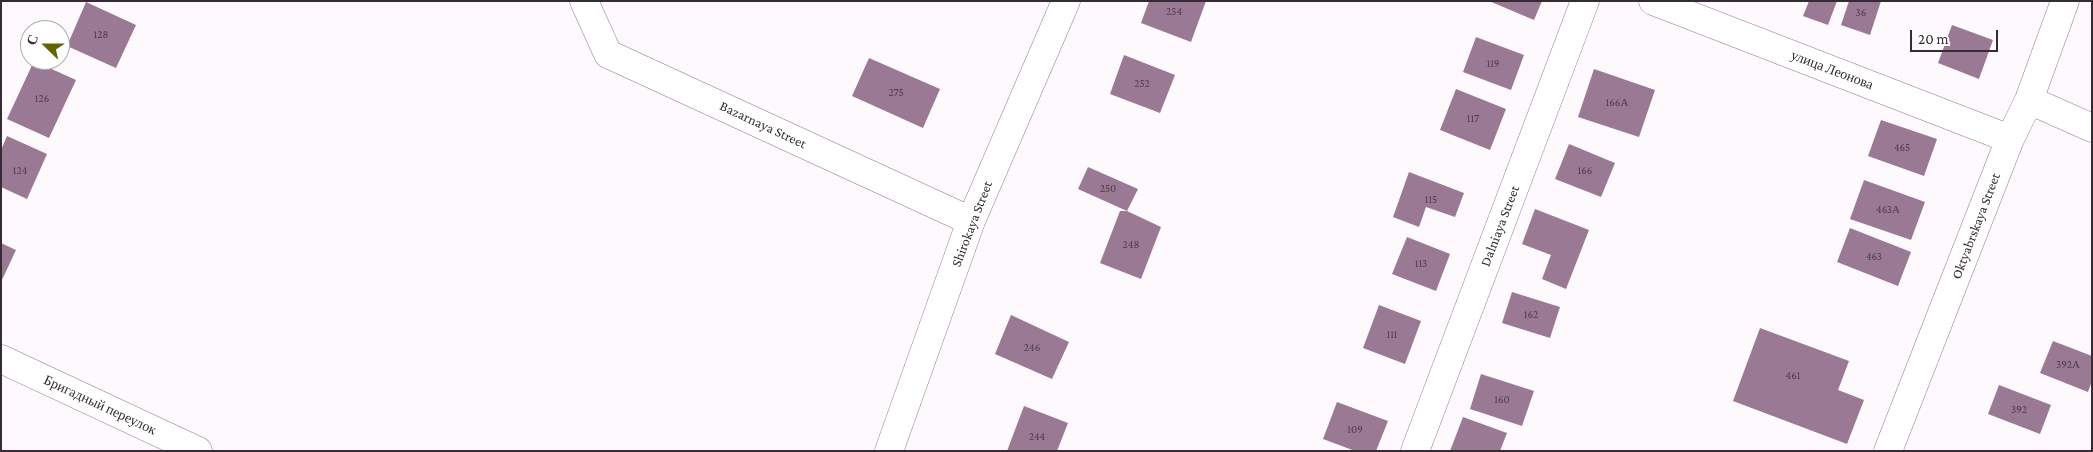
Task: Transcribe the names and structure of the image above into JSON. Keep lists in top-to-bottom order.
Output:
{
  "streets": {
    "street": [
      "улица Леонова",
      "Bazarnaya Street",
      "Shirokaya Street",
      "Dalniaya Street",
      "Oktyabrskaya Street",
      "Бригадный переулок"
    ]
  },
  "crossings": [
    ["улица Леонова", "Oktyabrskaya Street"],
    ["Bazarnaya Street", "Shirokaya Street"]
  ],
  "house_numbers": [
    "254",
    "36",
    "128",
    "119",
    "252",
    "275",
    "126",
    "166А",
    "117",
    "465",
    "124",
    "166",
    "250",
    "115",
    "463А",
    "248",
    "463",
    "113",
    "162",
    "111",
    "246",
    "392А",
    "461",
    "160",
    "392",
    "109",
    "244"
  ],
  "scale_bar": "20 m",
  "north": "left"
}
